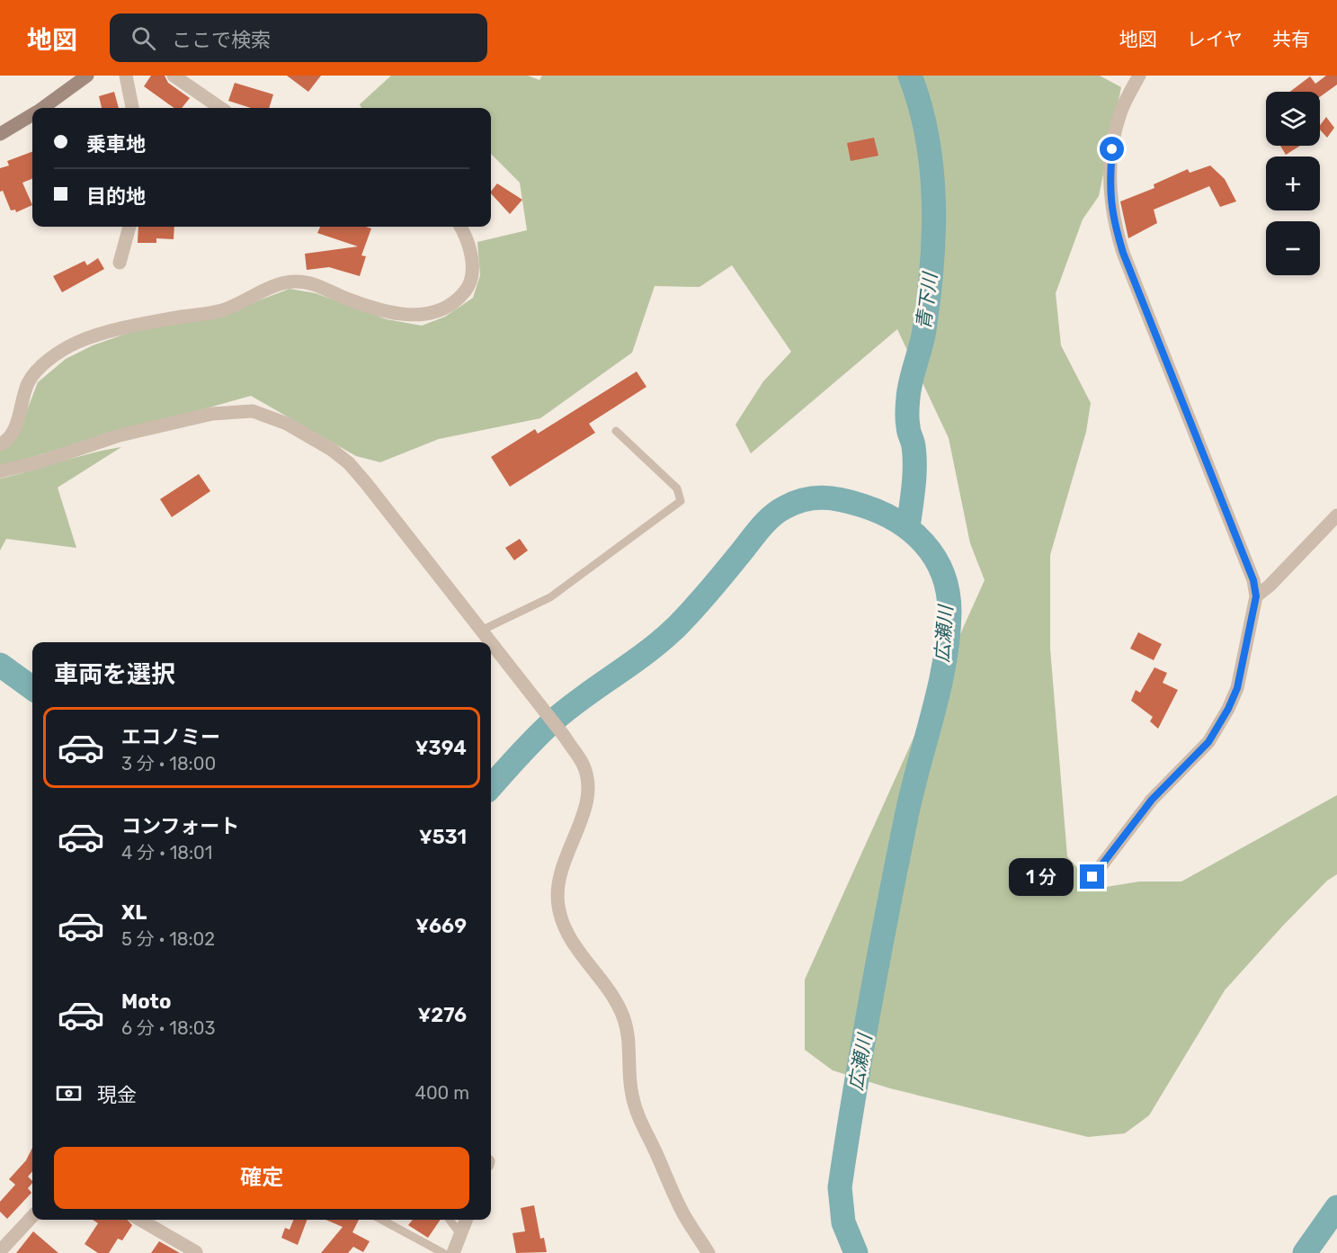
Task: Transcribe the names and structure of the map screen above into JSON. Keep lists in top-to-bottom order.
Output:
{
  "water": ["青下川", "広瀬川"],
  "page": {
    "header": "地図",
    "search": "ここで検索",
    "nav": ["地図", "レイヤ", "共有"],
    "map_buttons": ["+", "−"],
    "banner": ["乗車地", "目的地"],
    "heading": "車両を選択",
    "list": [
      {
        "name": "エコノミー",
        "note": "3 分 · 18:00",
        "value": "¥394"
      },
      {
        "name": "コンフォート",
        "note": "4 分 · 18:01",
        "value": "¥531"
      },
      {
        "name": "XL",
        "note": "5 分 · 18:02",
        "value": "¥669"
      },
      {
        "name": "Moto",
        "note": "6 分 · 18:03",
        "value": "¥276"
      }
    ],
    "bubble": "1 分",
    "pay": ["現金", "400 m"],
    "buttons": "確定"
  }
}
